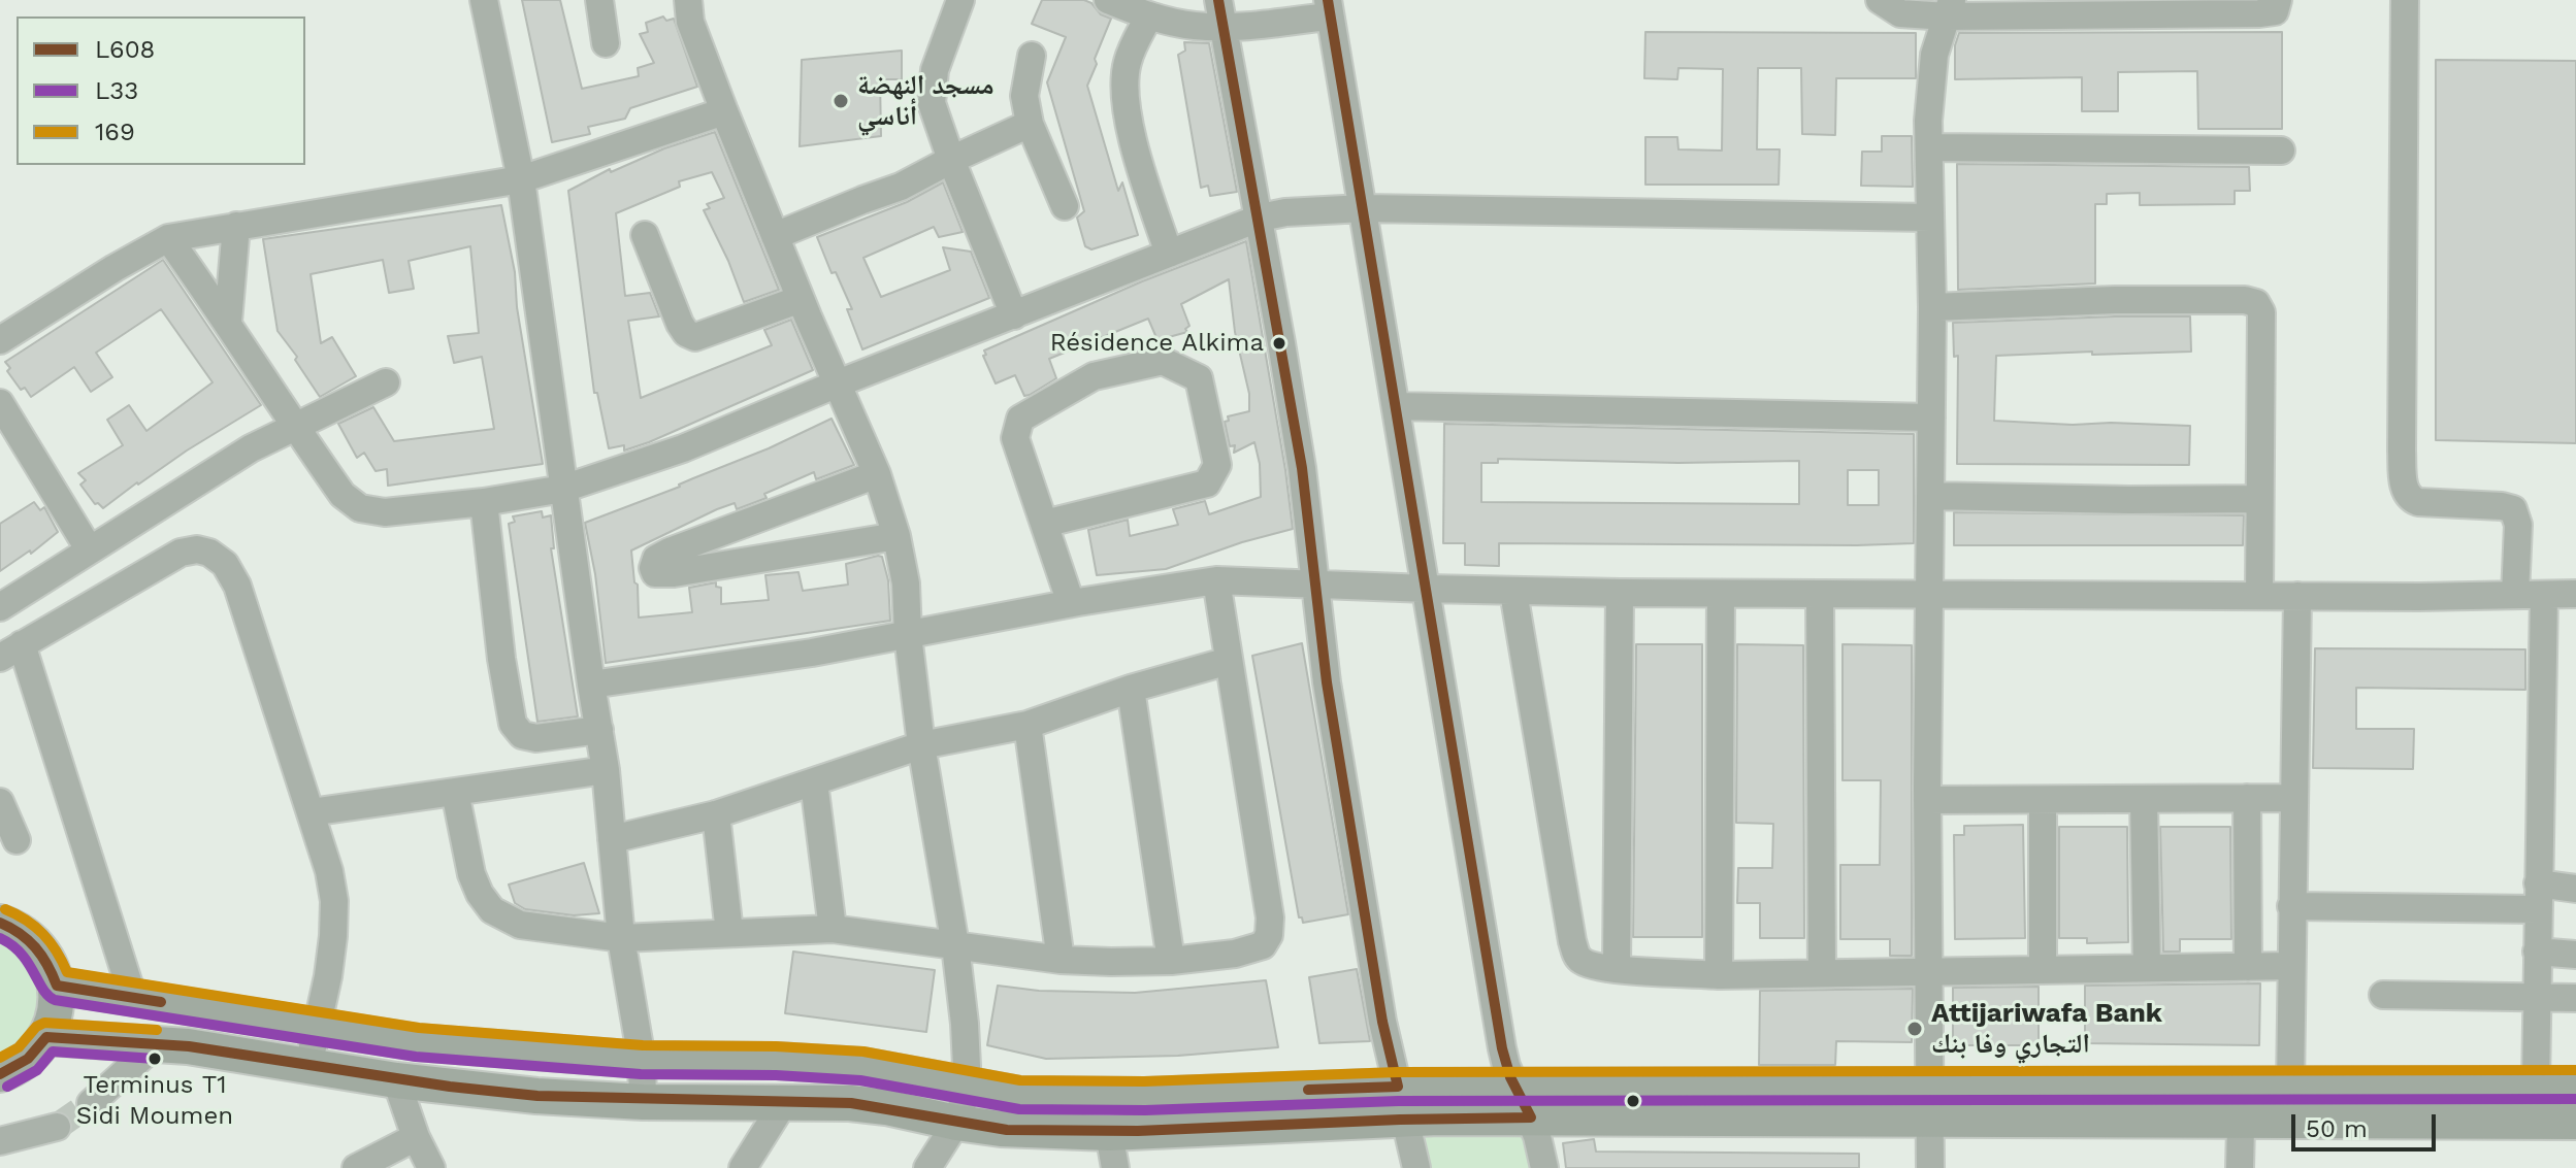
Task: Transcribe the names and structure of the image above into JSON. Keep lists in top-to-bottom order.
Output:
{
  "places": [
    "مسجد النهضة أناسي",
    "Résidence Alkima",
    "Attijariwafa Bank التجاري وفا بنك",
    "Terminus T1 Sidi Moumen"
  ],
  "lines": ["transit line L608", "transit line 169", "transit line L33"],
  "legend": ["L608", "L33", "169"],
  "scale_bar": "50 m"
}
